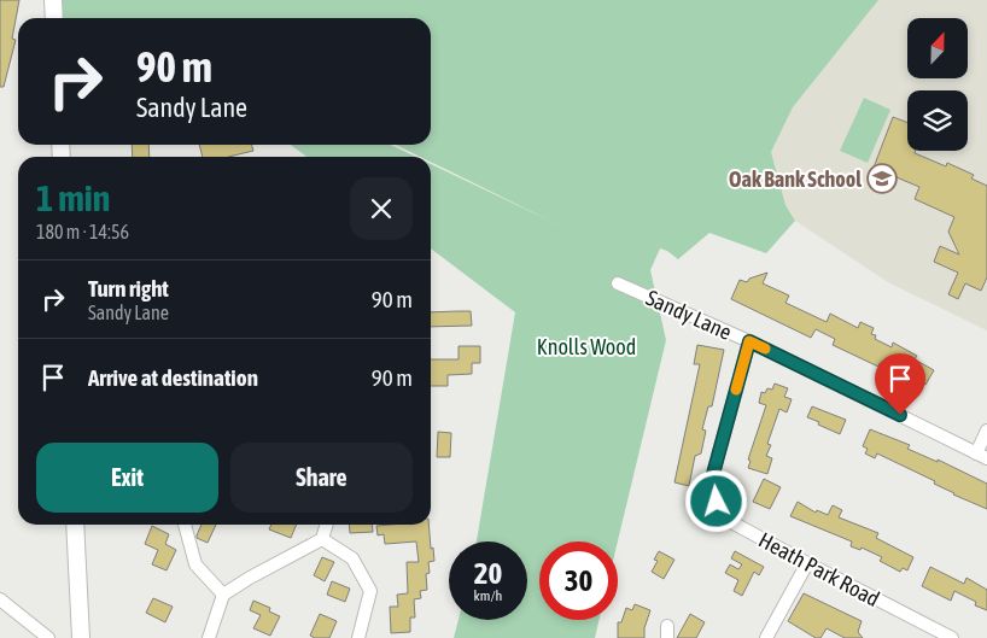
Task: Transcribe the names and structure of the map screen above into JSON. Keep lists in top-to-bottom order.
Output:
{
  "streets": {
    "street": ["Sandy Lane", "Heath Park Road"]
  },
  "crossings": [
    ["Sandy Lane", "Heath Park Road"]
  ],
  "parks": ["Knolls Wood"],
  "places": {
    "school or university": ["Oak Bank School"]
  },
  "north": "top",
  "page": {
    "turn": ["90 m", "Sandy Lane"],
    "heading": ["1 min", "180 m · 14:56"],
    "list": [
      {
        "name": "Turn right",
        "note": "Sandy Lane",
        "value": "90 m"
      },
      {
        "name": "Arrive at destination",
        "value": "90 m"
      }
    ],
    "buttons": ["Exit", "Share"],
    "speed": "20 km/h",
    "limit": "30"
  }
}
